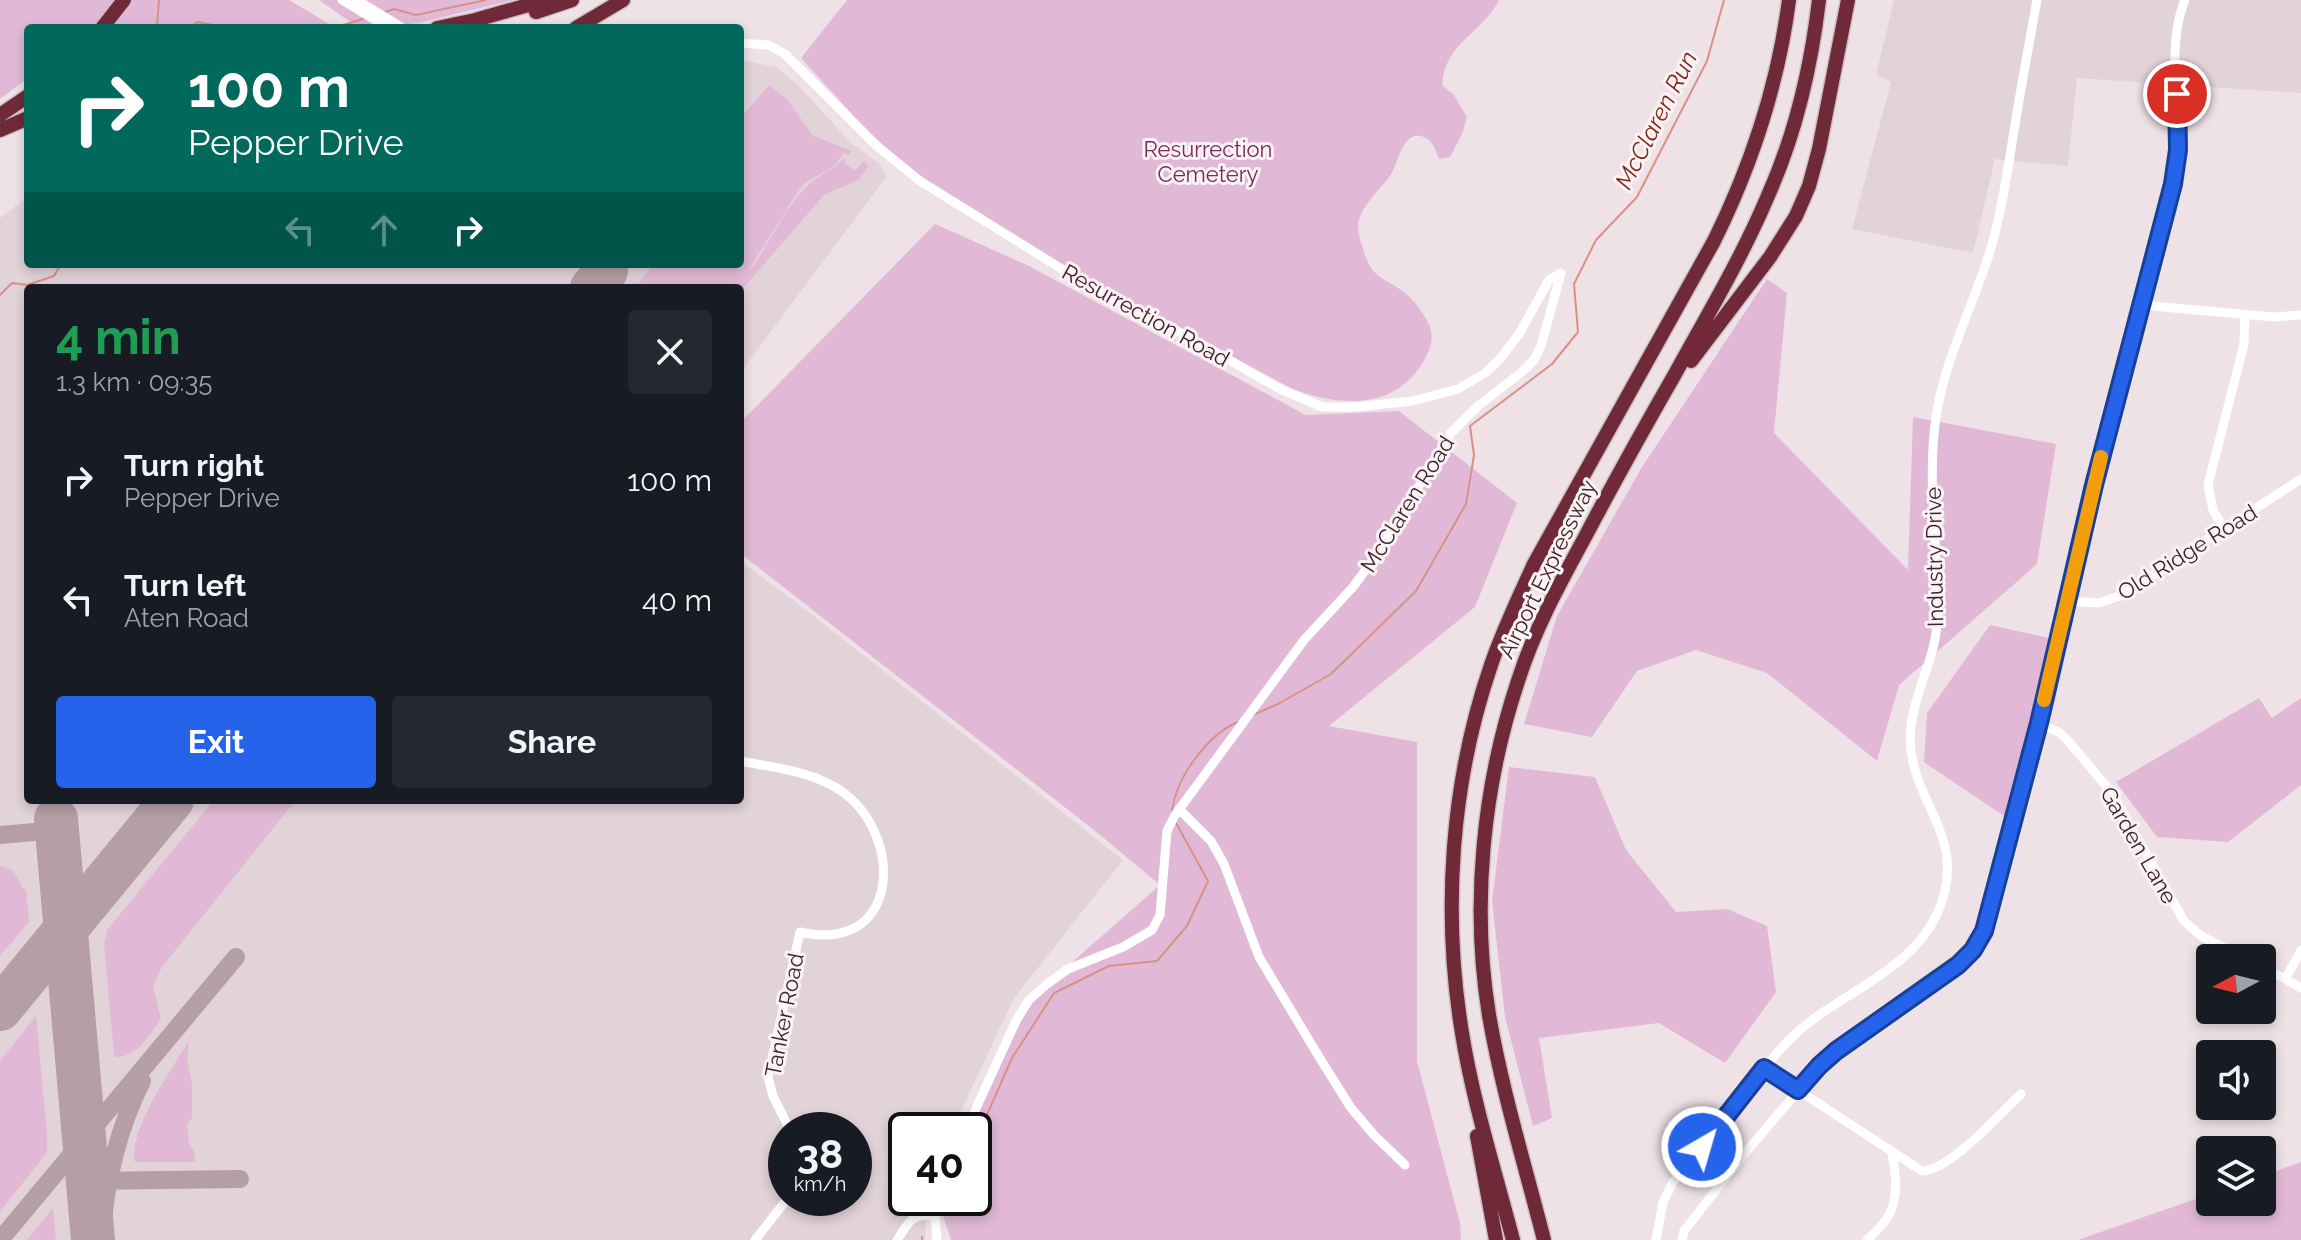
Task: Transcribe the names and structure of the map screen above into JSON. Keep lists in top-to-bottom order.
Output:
{
  "streets": {
    "highway": ["Airport Expressway"],
    "street": [
      "Resurrection Road",
      "McClaren Road",
      "Old Ridge Road",
      "Industry Drive",
      "Garden Lane",
      "Tanker Road"
    ]
  },
  "crossings": [
    ["Resurrection Road", "McClaren Road"]
  ],
  "water": ["McClaren Run"],
  "parks": ["Resurrection Cemetery"],
  "north": "left",
  "page": {
    "turn": ["100 m", "Pepper Drive"],
    "heading": ["4 min", "1.3 km · 09:35"],
    "list": [
      {
        "name": "Turn right",
        "note": "Pepper Drive",
        "value": "100 m"
      },
      {
        "name": "Turn left",
        "note": "Aten Road",
        "value": "40 m"
      }
    ],
    "buttons": ["Exit", "Share"],
    "speed": "38 km/h",
    "limit": "40"
  }
}
